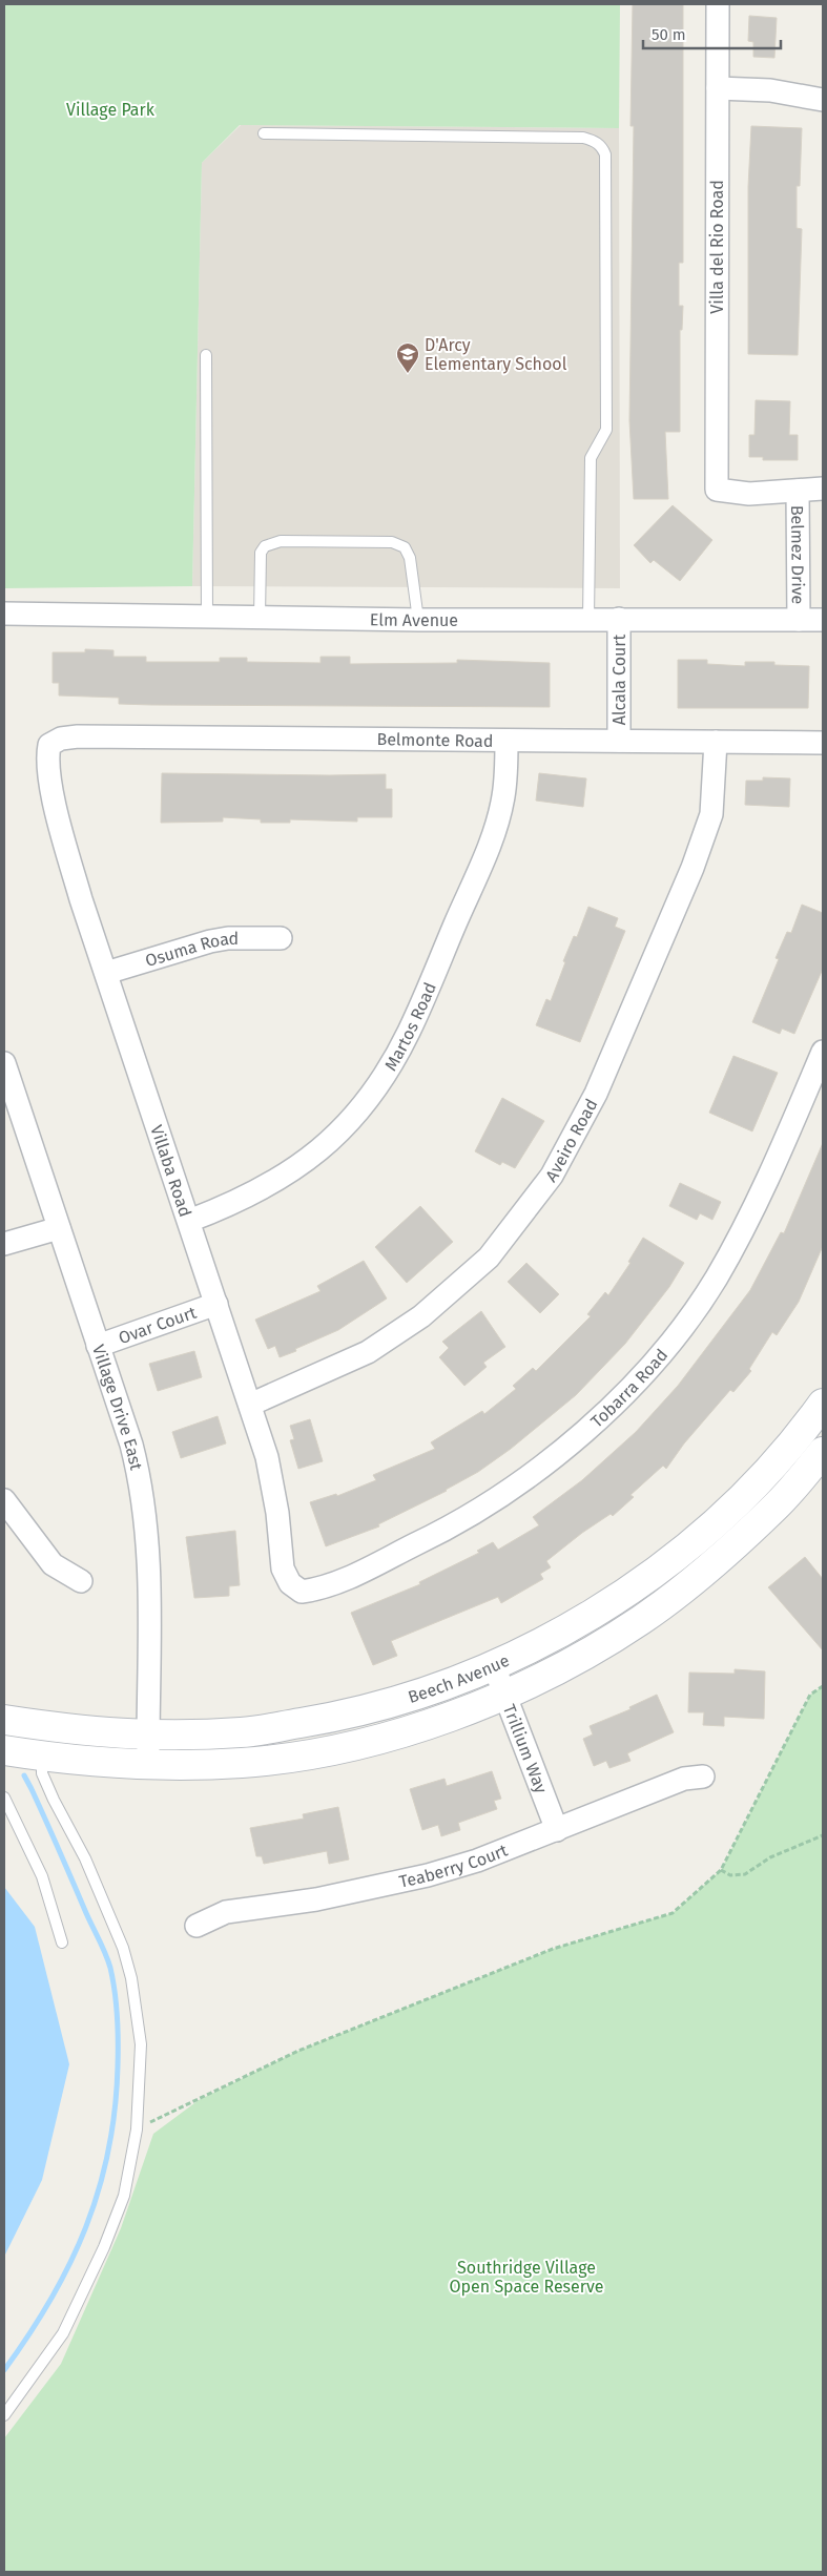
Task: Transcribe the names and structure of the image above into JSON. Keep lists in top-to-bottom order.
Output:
{
  "streets": {
    "street": [
      "Villa del Rio Road",
      "Belmez Drive",
      "Elm Avenue",
      "Alcala Court",
      "Belmonte Road",
      "Osuma Road",
      "Martos Road",
      "Aveiro Road",
      "Villaba Road",
      "Ovar Court",
      "Tobarra Road",
      "Village Drive East",
      "Beech Avenue",
      "Trillium Way",
      "Teaberry Court"
    ]
  },
  "crossings": [
    ["Villa del Rio Road", "Belmez Drive"],
    ["Belmez Drive", "Elm Avenue"],
    ["Elm Avenue", "Alcala Court"],
    ["Alcala Court", "Belmonte Road"],
    ["Belmonte Road", "Martos Road"],
    ["Belmonte Road", "Aveiro Road"],
    ["Belmonte Road", "Villaba Road"],
    ["Osuma Road", "Villaba Road"],
    ["Martos Road", "Villaba Road"],
    ["Aveiro Road", "Villaba Road"],
    ["Villaba Road", "Ovar Court"],
    ["Villaba Road", "Tobarra Road"],
    ["Ovar Court", "Village Drive East"],
    ["Village Drive East", "Beech Avenue"],
    ["Beech Avenue", "Trillium Way"],
    ["Trillium Way", "Teaberry Court"]
  ],
  "parks": ["Village Park", "Southridge Village Open Space Reserve"],
  "places": {
    "school or university": ["D'Arcy Elementary School"]
  },
  "scale_bar": "50 m"
}
